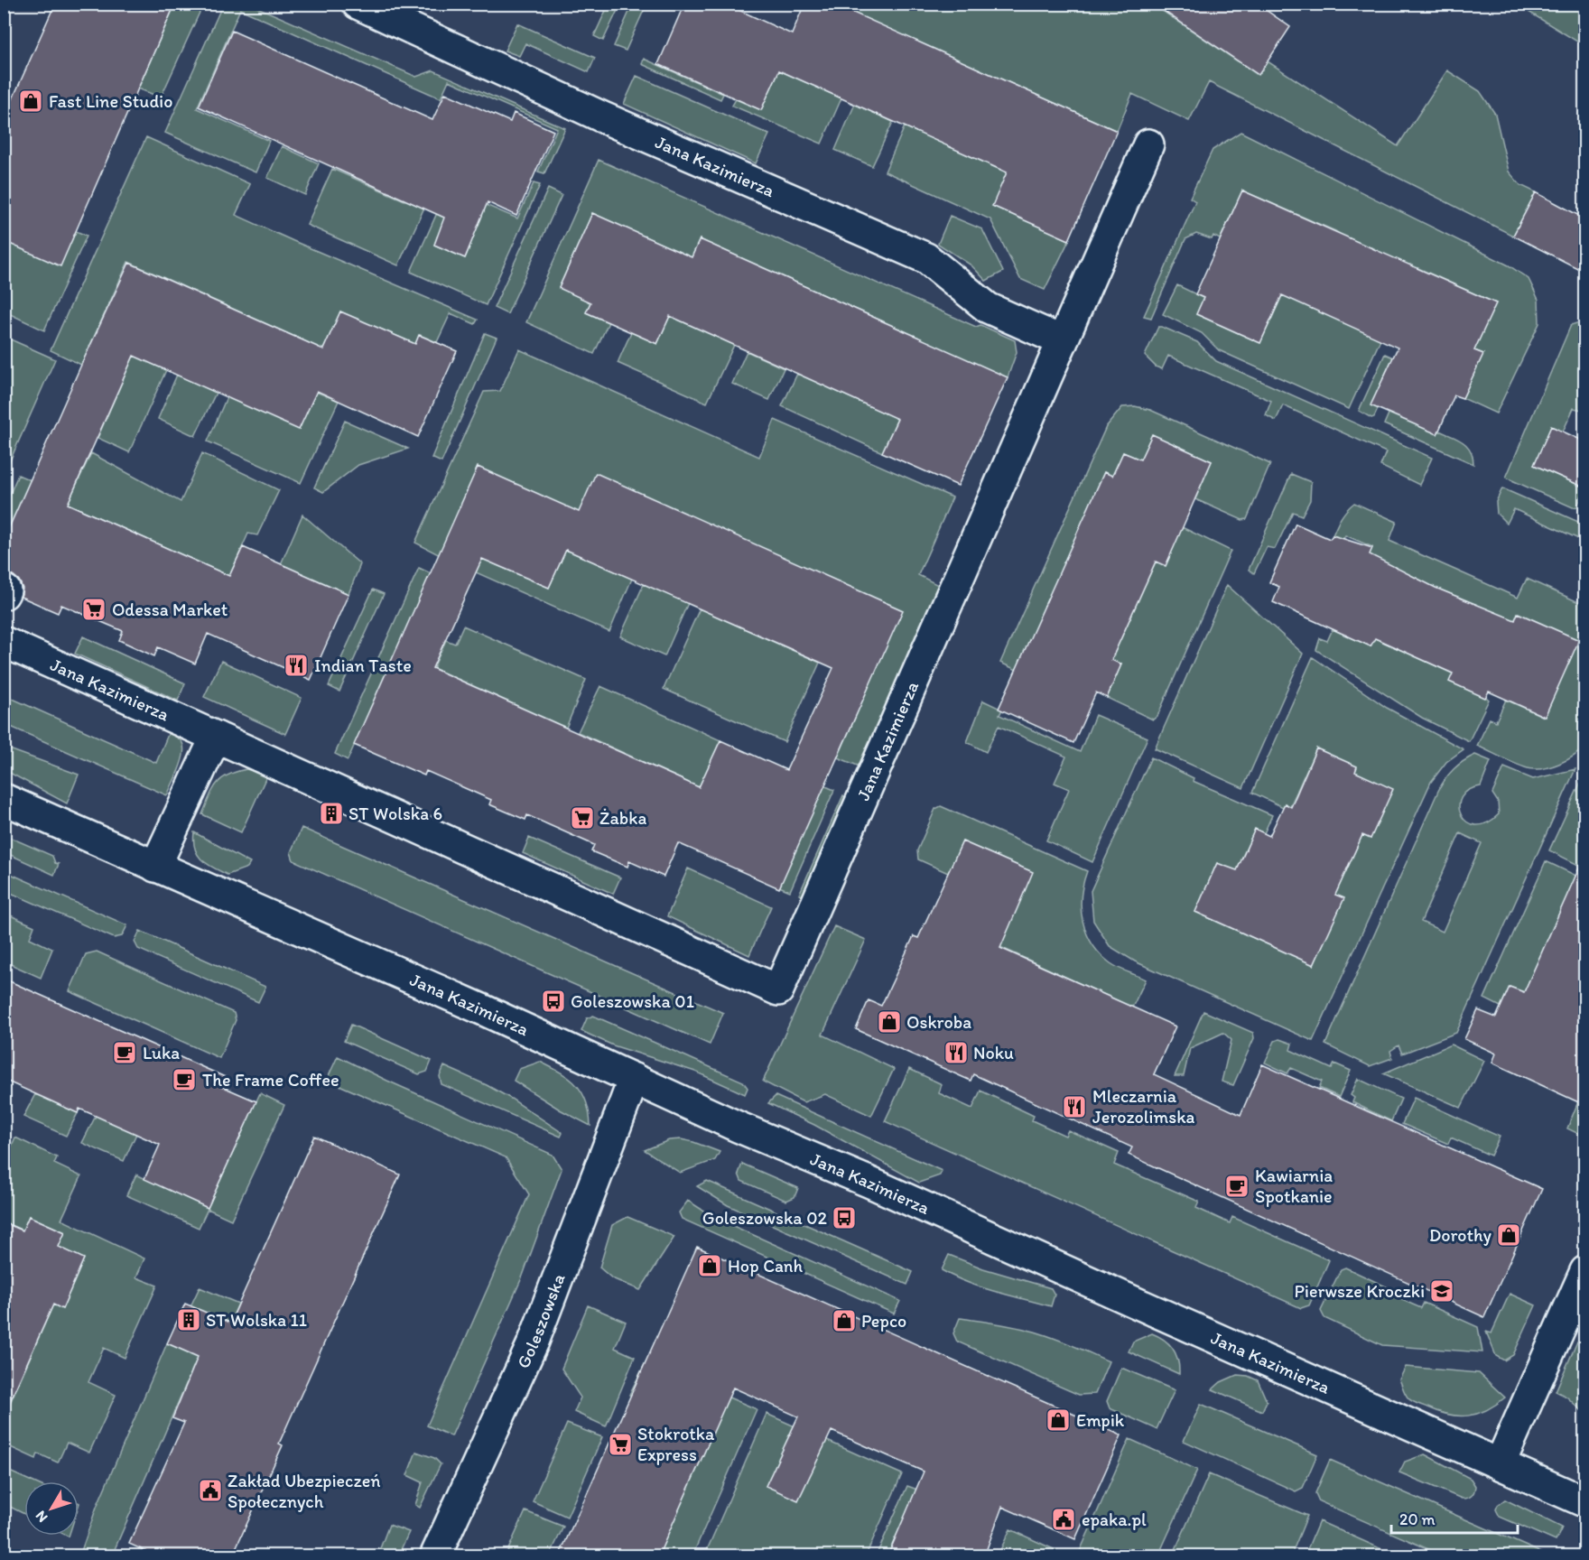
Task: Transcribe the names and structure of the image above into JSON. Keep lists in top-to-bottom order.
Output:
{
  "streets": {
    "street": ["Jana Kazimierza", "Goleszowska"]
  },
  "crossings": [
    ["Jana Kazimierza", "Goleszowska"]
  ],
  "places": {
    "shop": [
      "Fast Line Studio",
      "Oskroba",
      "Dorothy",
      "Hop Canh",
      "Pepco",
      "Empik"
    ],
    "supermarket": ["Odessa Market", "Żabka", "Stokrotka Express"],
    "restaurant": ["Indian Taste", "Noku", "Mleczarnia Jerozolimska"],
    "building": ["ST Wolska 6", "ST Wolska 11"],
    "bus stop": ["Goleszowska 01", "Goleszowska 02"],
    "cafe": ["Luka", "The Frame Coffee", "Kawiarnia Spotkanie"],
    "school or university": ["Pierwsze Kroczki"],
    "public building": ["Zakład Ubezpieczeń Społecznych", "epaka.pl"]
  },
  "scale_bar": "20 m",
  "north": "bottom left"
}
